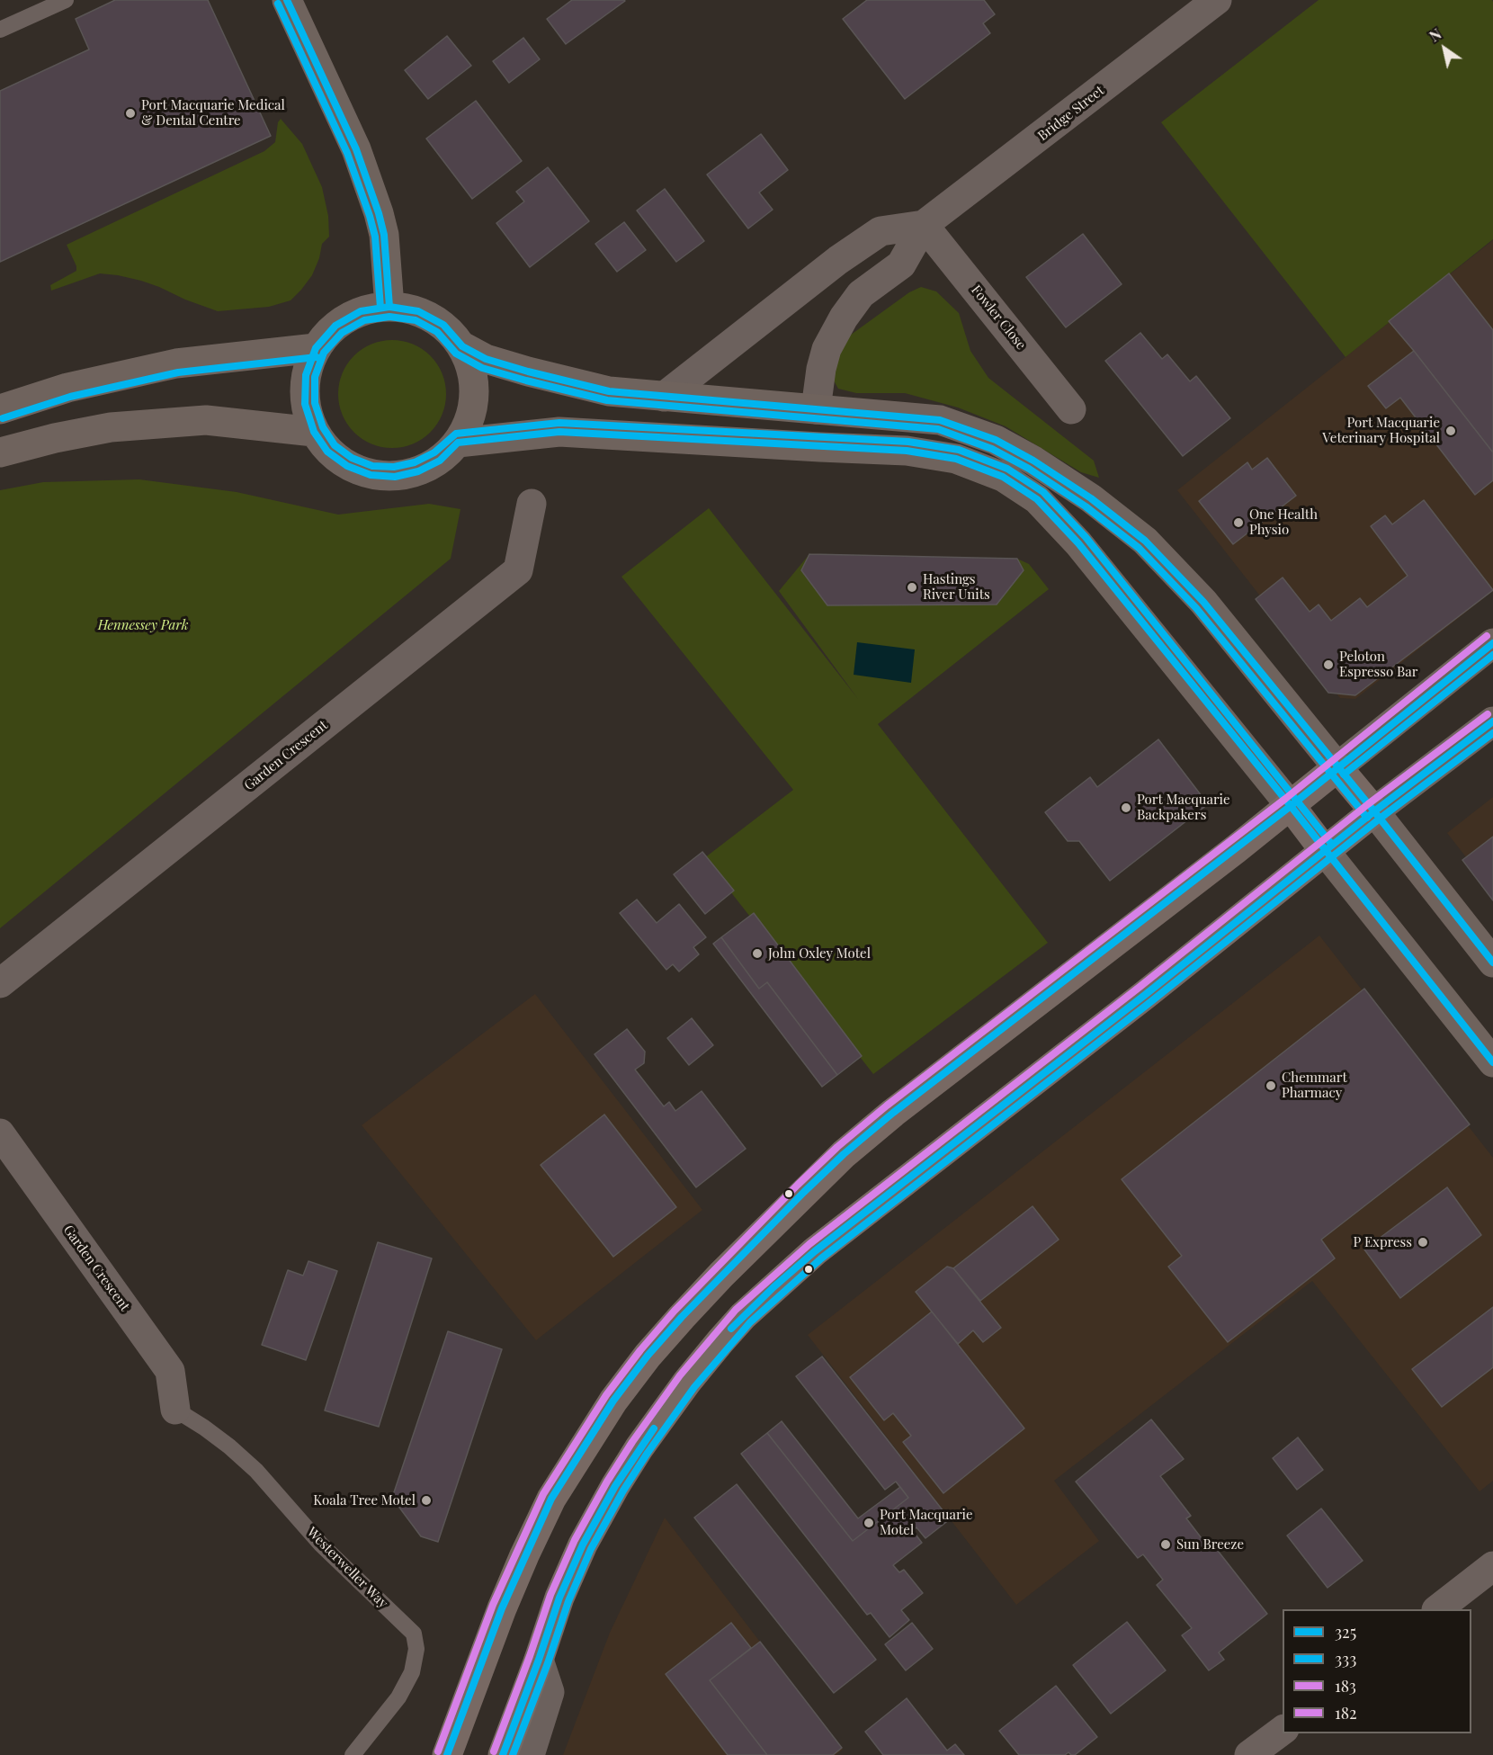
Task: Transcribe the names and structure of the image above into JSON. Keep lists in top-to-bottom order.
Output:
{
  "streets": {
    "street": ["Bridge Street", "Fowler Close", "Garden Crescent"],
    "lane": ["Westerweller Way"]
  },
  "crossings": [
    ["Bridge Street", "Fowler Close"],
    ["Garden Crescent", "Westerweller Way"]
  ],
  "parks": ["Hennessey Park"],
  "places": [
    "Port Macquarie Medical & Dental Centre",
    "Port Macquarie Veterinary Hospital",
    "One Health Physio",
    "Hastings River Units",
    "Peloton Espresso Bar",
    "Port Macquarie Backpakers",
    "John Oxley Motel",
    "Chemmart Pharmacy",
    "P Express",
    "Koala Tree Motel",
    "Port Macquarie Motel",
    "Sun Breeze"
  ],
  "lines": [
    "transit line 325",
    "transit line 333",
    "transit line 183",
    "transit line 182"
  ],
  "legend": [
    "325",
    "333",
    "183",
    "182"
  ],
  "north": "top left"
}
